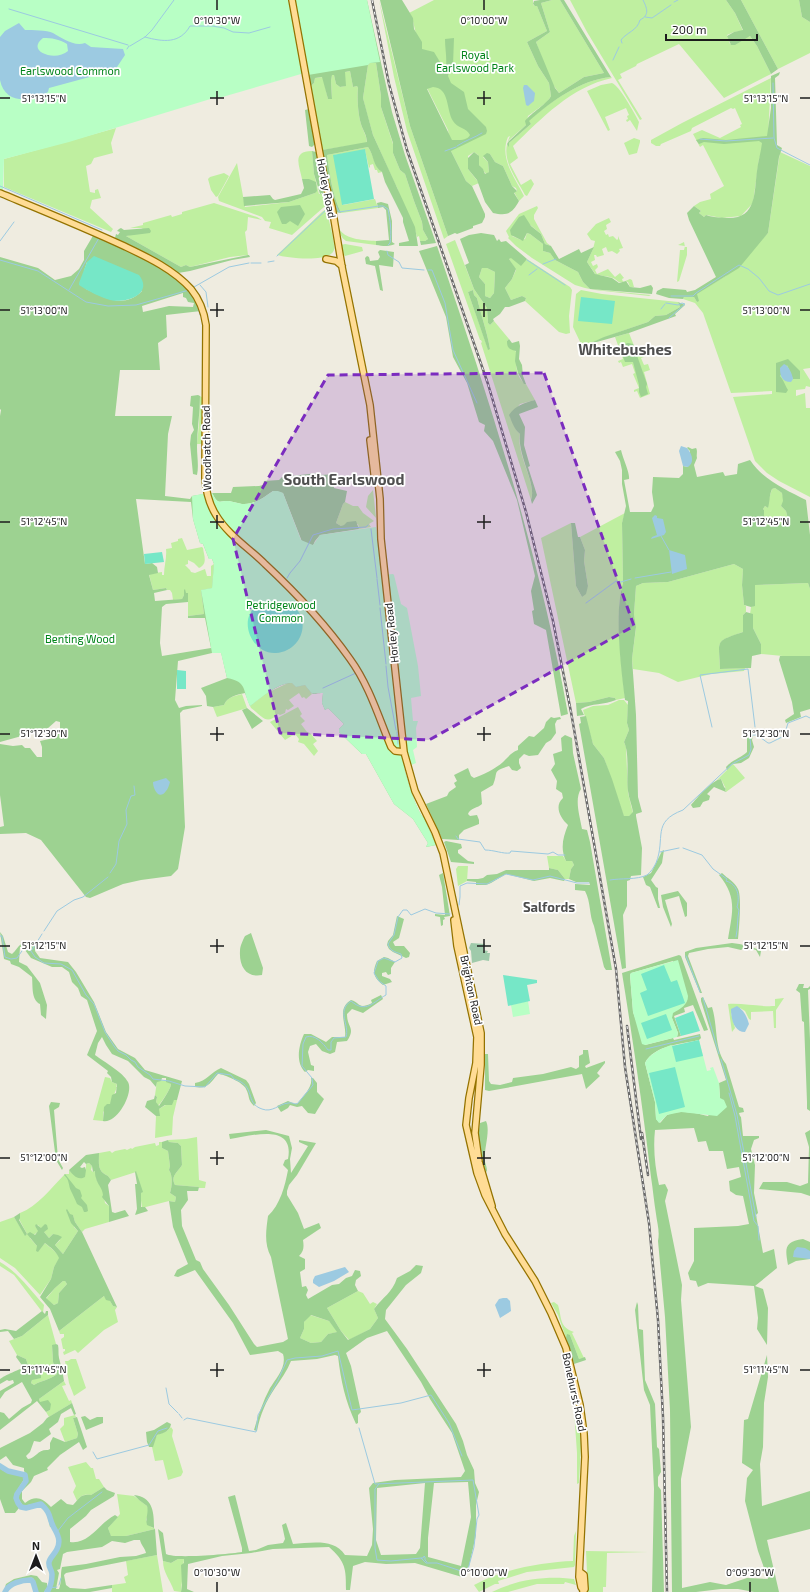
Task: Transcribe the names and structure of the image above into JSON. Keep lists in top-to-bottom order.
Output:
{
  "streets": {
    "main road": [
      "Horley Road",
      "Woodhatch Road",
      "Brighton Road",
      "Bonehurst Road"
    ]
  },
  "crossings": [
    ["Horley Road", "Woodhatch Road"],
    ["Horley Road", "Brighton Road"],
    ["Woodhatch Road", "Brighton Road"],
    ["Brighton Road", "Bonehurst Road"]
  ],
  "districts": ["Whitebushes", "South Earlswood", "Salfords"],
  "parks": [
    "Royal Earlswood Park",
    "Earlswood Common",
    "Petridgewood Common",
    "Benting Wood"
  ],
  "scale_bar": "200 m",
  "north": "top",
  "coordinates": [
    "0°10'30\"W",
    "0°10'00\"W",
    "51°13'15\"N",
    "51°13'00\"N",
    "51°12'45\"N",
    "51°12'30\"N",
    "51°12'15\"N",
    "51°12'00\"N",
    "51°11'45\"N",
    "0°09'30\"W"
  ]
}
